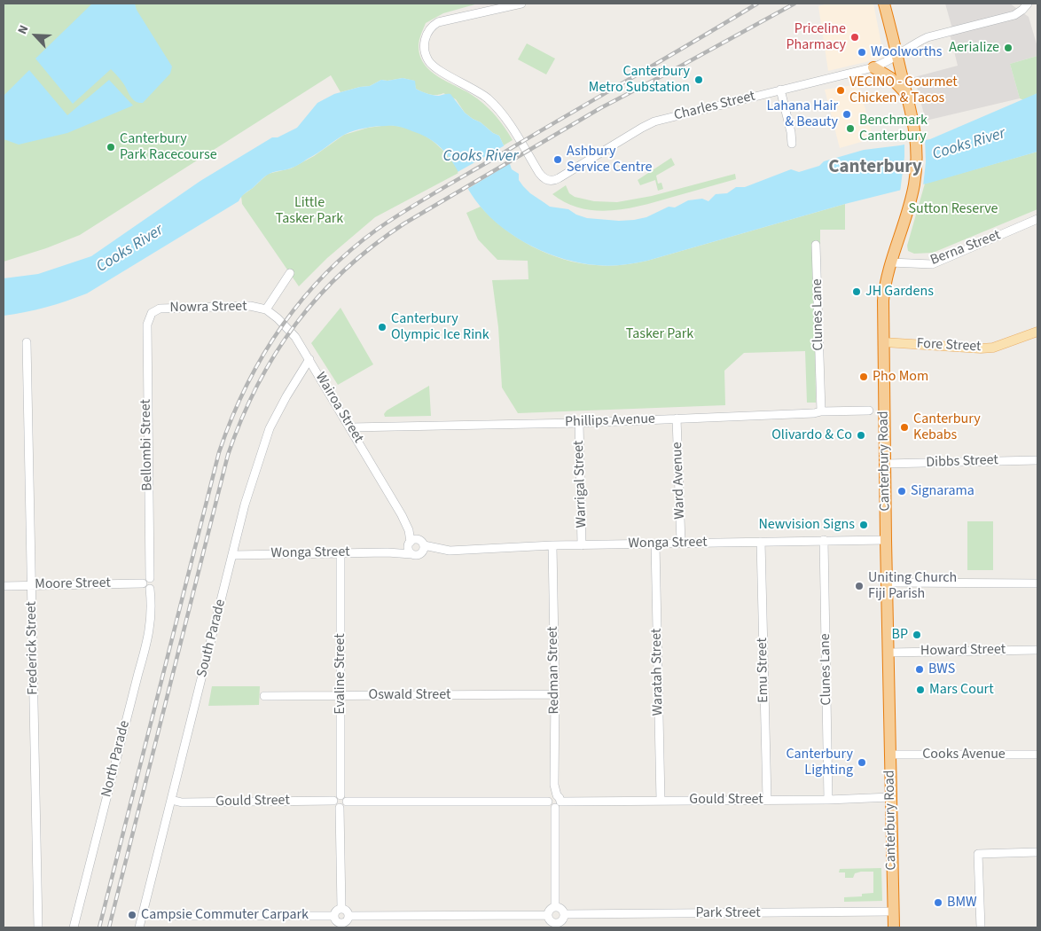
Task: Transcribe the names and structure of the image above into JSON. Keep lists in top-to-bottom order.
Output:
{
  "streets": {
    "highway": ["Canterbury Road"],
    "main road": ["Fore Street"],
    "street": [
      "Charles Street",
      "Berna Street",
      "Nowra Street",
      "Clunes Lane",
      "Wairoa Street",
      "Phillips Avenue",
      "Bellombi Street",
      "Dibbs Street",
      "Ward Avenue",
      "Warrigal Street",
      "Wonga Street",
      "Moore Street",
      "South Parade",
      "Frederick Street",
      "Howard Street",
      "Redman Street",
      "Emu Street",
      "Waratah Street",
      "Evaline Street",
      "Oswald Street",
      "Cooks Avenue",
      "North Parade",
      "Gould Street",
      "Park Street"
    ]
  },
  "crossings": [
    ["Charles Street", "Canterbury Road"],
    ["Berna Street", "Canterbury Road"],
    ["Nowra Street", "Wairoa Street"],
    ["Nowra Street", "Bellombi Street"],
    ["Clunes Lane", "Phillips Avenue"],
    ["Clunes Lane", "Wonga Street"],
    ["Clunes Lane", "Gould Street"],
    ["Fore Street", "Canterbury Road"],
    ["Wairoa Street", "Phillips Avenue"],
    ["Wairoa Street", "Wonga Street"],
    ["Wairoa Street", "South Parade"],
    ["Phillips Avenue", "Ward Avenue"],
    ["Phillips Avenue", "Warrigal Street"],
    ["Bellombi Street", "Moore Street"],
    ["Bellombi Street", "North Parade"],
    ["Canterbury Road", "Dibbs Street"],
    ["Canterbury Road", "Wonga Street"],
    ["Canterbury Road", "Howard Street"],
    ["Canterbury Road", "Cooks Avenue"],
    ["Canterbury Road", "Gould Street"],
    ["Canterbury Road", "Park Street"],
    ["Ward Avenue", "Wonga Street"],
    ["Warrigal Street", "Wonga Street"],
    ["Wonga Street", "South Parade"],
    ["Wonga Street", "Redman Street"],
    ["Wonga Street", "Emu Street"],
    ["Wonga Street", "Waratah Street"],
    ["Wonga Street", "Evaline Street"],
    ["Moore Street", "Frederick Street"],
    ["Moore Street", "North Parade"],
    ["South Parade", "Gould Street"],
    ["Redman Street", "Oswald Street"],
    ["Redman Street", "Gould Street"],
    ["Redman Street", "Park Street"],
    ["Emu Street", "Gould Street"],
    ["Waratah Street", "Gould Street"],
    ["Evaline Street", "Oswald Street"],
    ["Evaline Street", "Gould Street"]
  ],
  "districts": ["Canterbury"],
  "water": ["Cooks River"],
  "parks": ["Little Tasker Park", "Sutton Reserve", "Tasker Park"],
  "places": [
    "Priceline Pharmacy",
    "Aerialize",
    "Woolworths",
    "Canterbury Metro Substation",
    "VECINO - Gourmet Chicken & Tacos",
    "Lahana Hair & Beauty",
    "Benchmark Canterbury",
    "Canterbury Park Racecourse",
    "Ashbury Service Centre",
    "JH Gardens",
    "Canterbury Olympic Ice Rink",
    "Pho Mom",
    "Canterbury Kebabs",
    "Olivardo & Co",
    "Signarama",
    "Newvision Signs",
    "Uniting Church Fiji Parish",
    "BP",
    "BWS",
    "Mars Court",
    "Canterbury Lighting",
    "BMW",
    "Campsie Commuter Carpark"
  ],
  "north": "top left"
}
